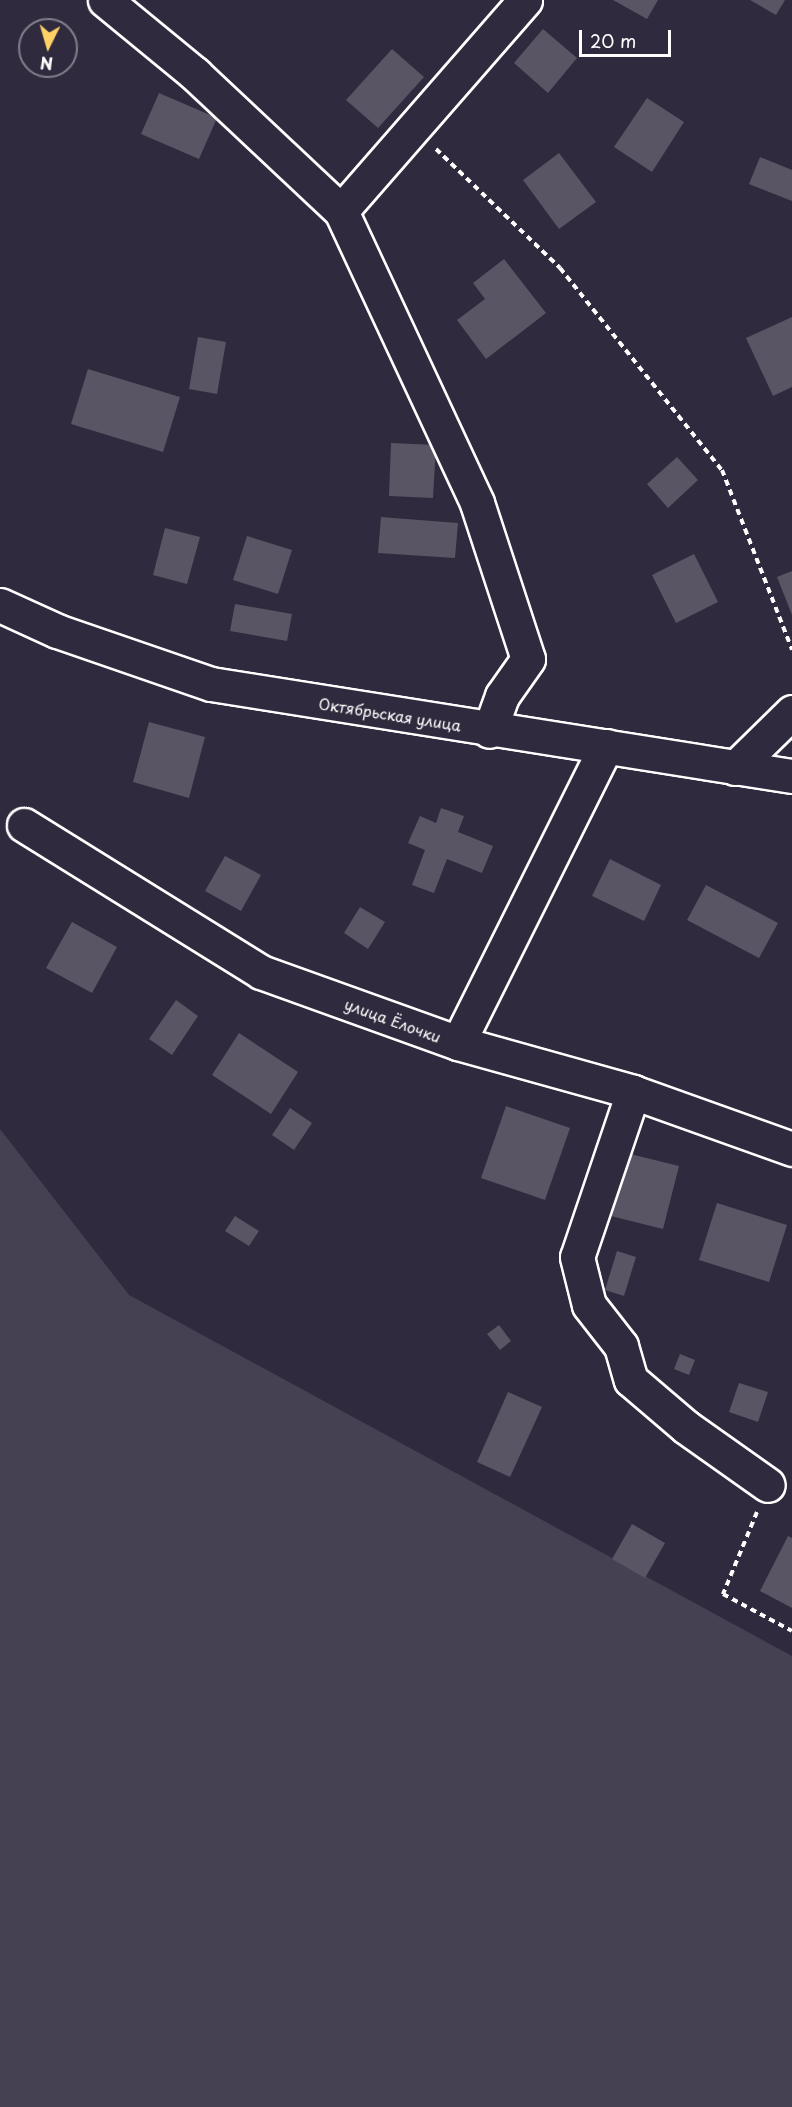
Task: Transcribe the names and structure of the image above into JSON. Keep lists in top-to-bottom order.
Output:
{
  "streets": {
    "street": ["Октябрьская улица", "улица Ёлочки"]
  },
  "scale_bar": "20 m",
  "north": "bottom"
}
